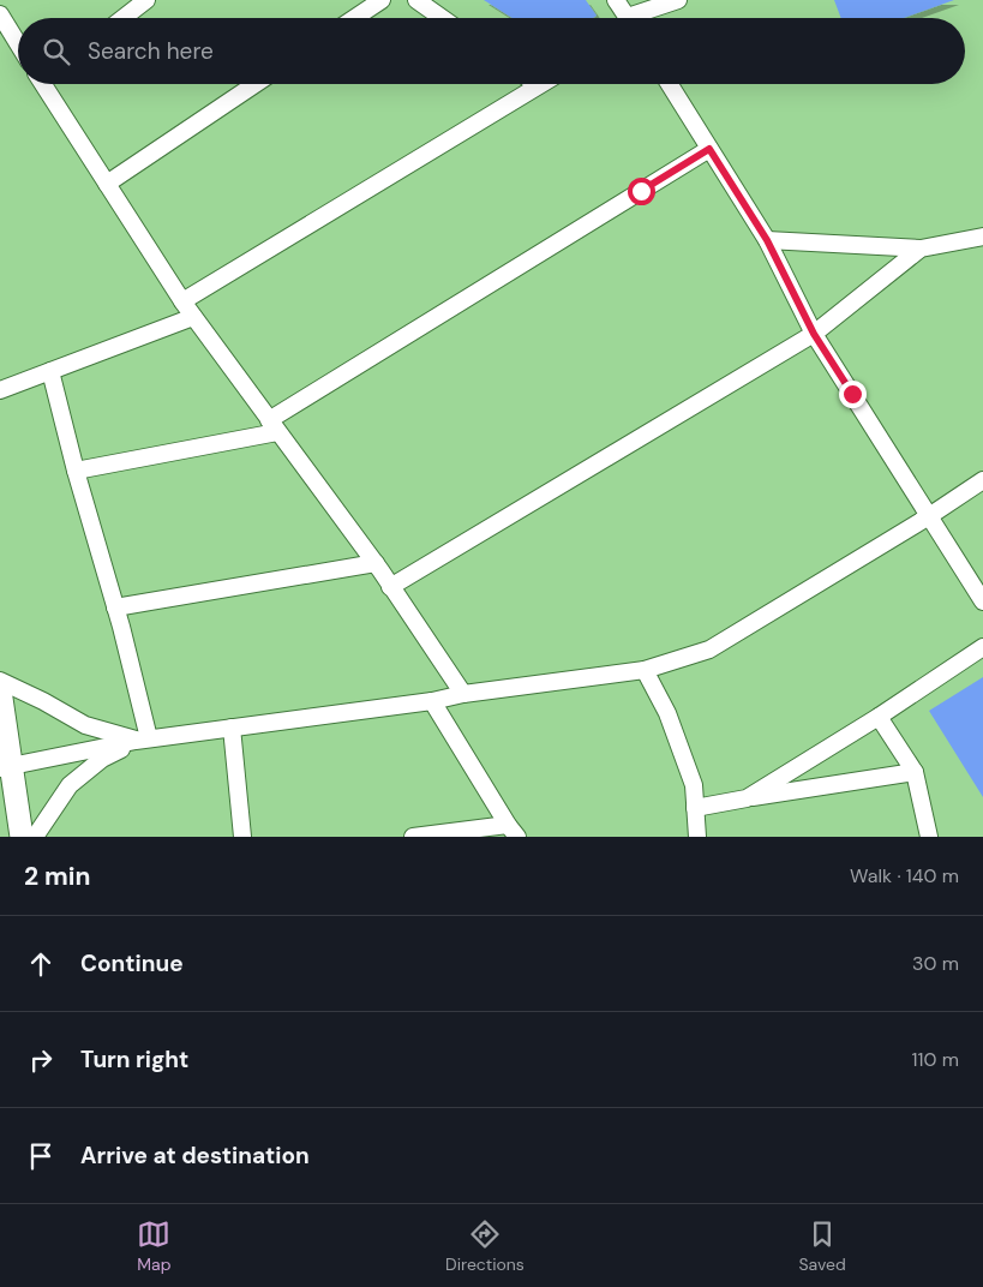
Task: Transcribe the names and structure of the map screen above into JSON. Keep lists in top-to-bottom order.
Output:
{
  "page": {
    "search": "Search here",
    "heading": ["2 min", "Walk · 140 m"],
    "list": [
      ["Continue", "30 m"],
      ["Turn right", "110 m"],
      "Arrive at destination"
    ],
    "nav": ["Map", "Directions", "Saved"]
  }
}
